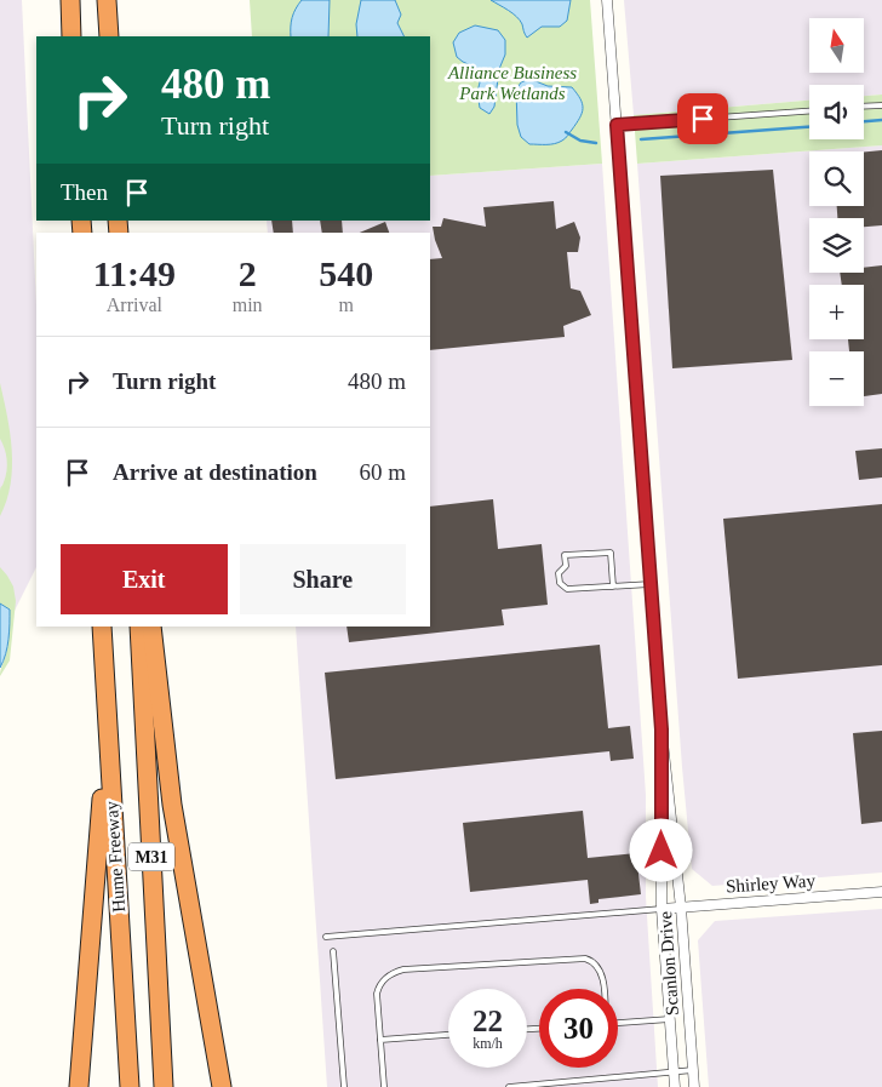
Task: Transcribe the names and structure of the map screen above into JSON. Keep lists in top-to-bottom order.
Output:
{
  "streets": {
    "highway": ["Hume Freeway", "M31"],
    "street": ["Shirley Way", "Scanlon Drive"]
  },
  "crossings": [
    ["Shirley Way", "Scanlon Drive"]
  ],
  "parks": ["Alliance Business Park Wetlands"],
  "north": "top",
  "page": {
    "map_buttons": ["+", "−"],
    "turn": ["480 m", "Turn right"],
    "then": "Then",
    "eta": [
      "11:49",
      "Arrival",
      "2",
      "min",
      "540",
      "m"
    ],
    "list": [
      {
        "name": "Turn right",
        "value": "480 m"
      },
      {
        "name": "Arrive at destination",
        "value": "60 m"
      }
    ],
    "buttons": ["Exit", "Share"],
    "speed": "22 km/h",
    "limit": "30"
  }
}
